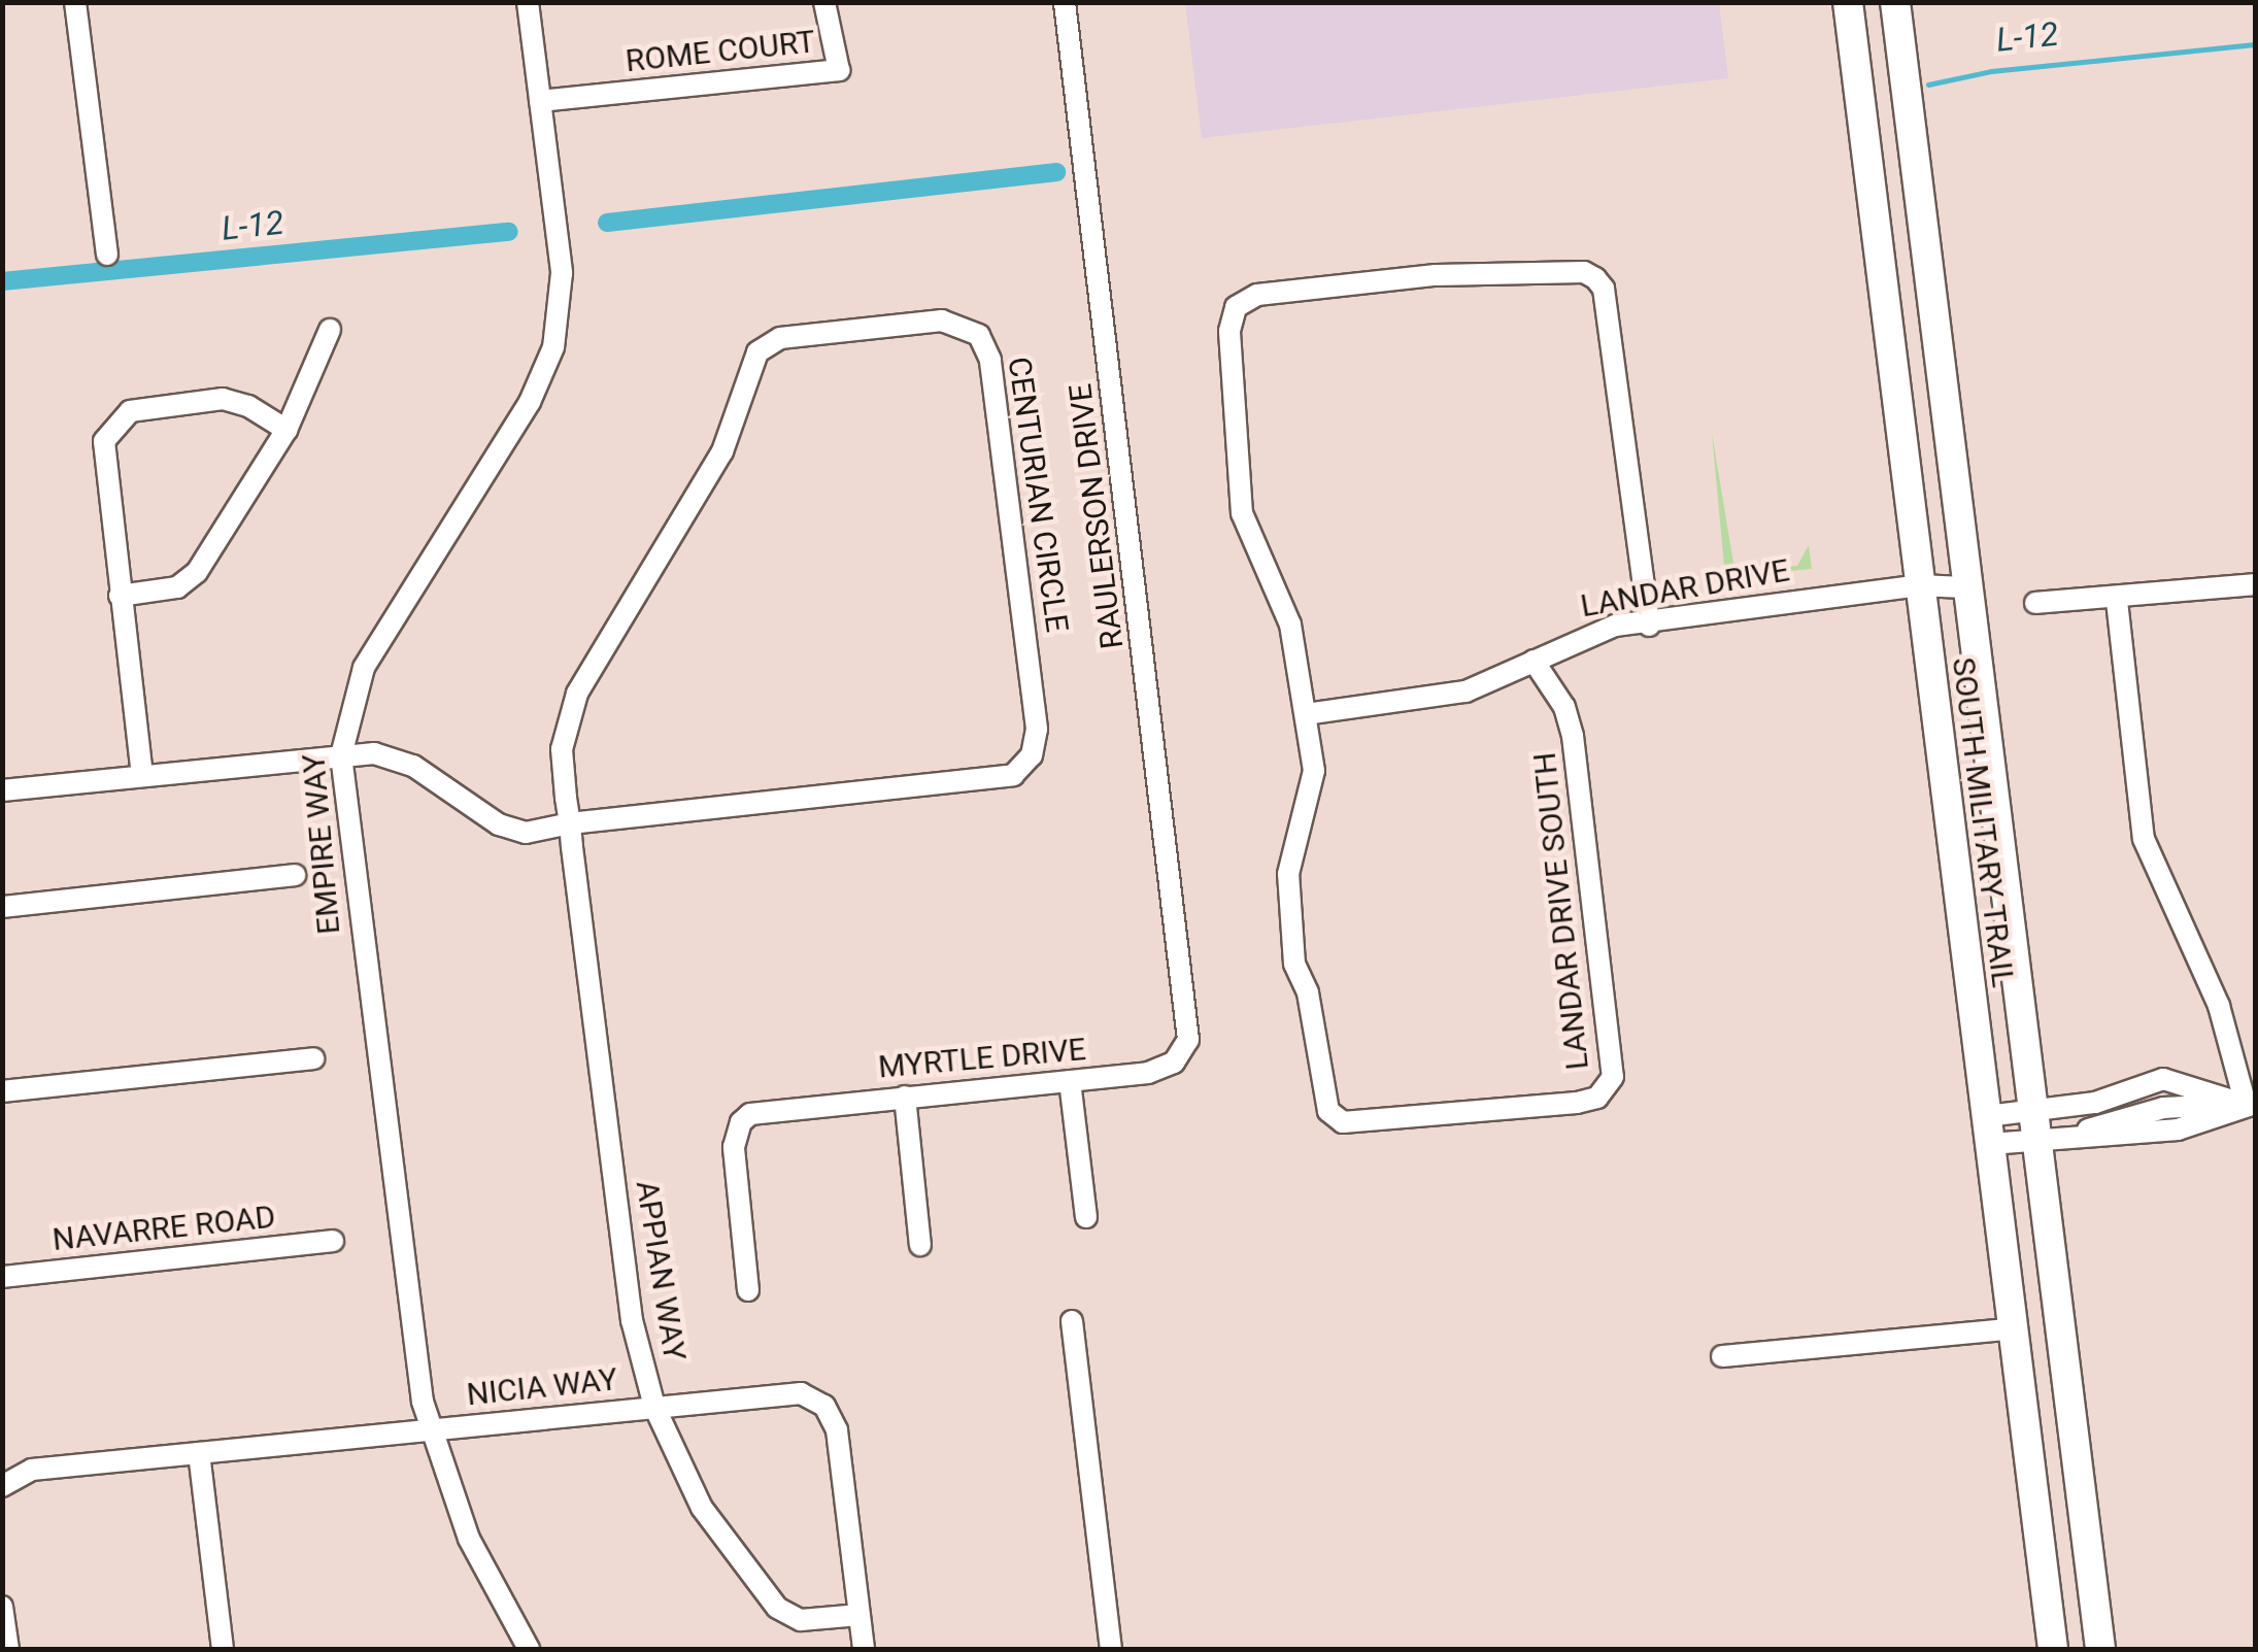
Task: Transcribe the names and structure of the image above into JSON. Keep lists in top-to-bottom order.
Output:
{
  "streets": {
    "main road": ["SOUTH MILITARY TRAIL"],
    "street": [
      "ROME COURT",
      "CENTURIAN CIRCLE",
      "RAULERSON DRIVE",
      "LANDAR DRIVE",
      "EMPIRE WAY",
      "LANDAR DRIVE SOUTH",
      "MYRTLE DRIVE",
      "NAVARRE ROAD",
      "APPIAN WAY",
      "NICIA WAY"
    ]
  },
  "crossings": [
    ["ROME COURT", "EMPIRE WAY"],
    ["CENTURIAN CIRCLE", "APPIAN WAY"],
    ["RAULERSON DRIVE", "MYRTLE DRIVE"],
    ["LANDAR DRIVE", "SOUTH MILITARY TRAIL"],
    ["LANDAR DRIVE", "LANDAR DRIVE SOUTH"],
    ["EMPIRE WAY", "NICIA WAY"],
    ["APPIAN WAY", "NICIA WAY"]
  ],
  "water": ["L-12"]
}
